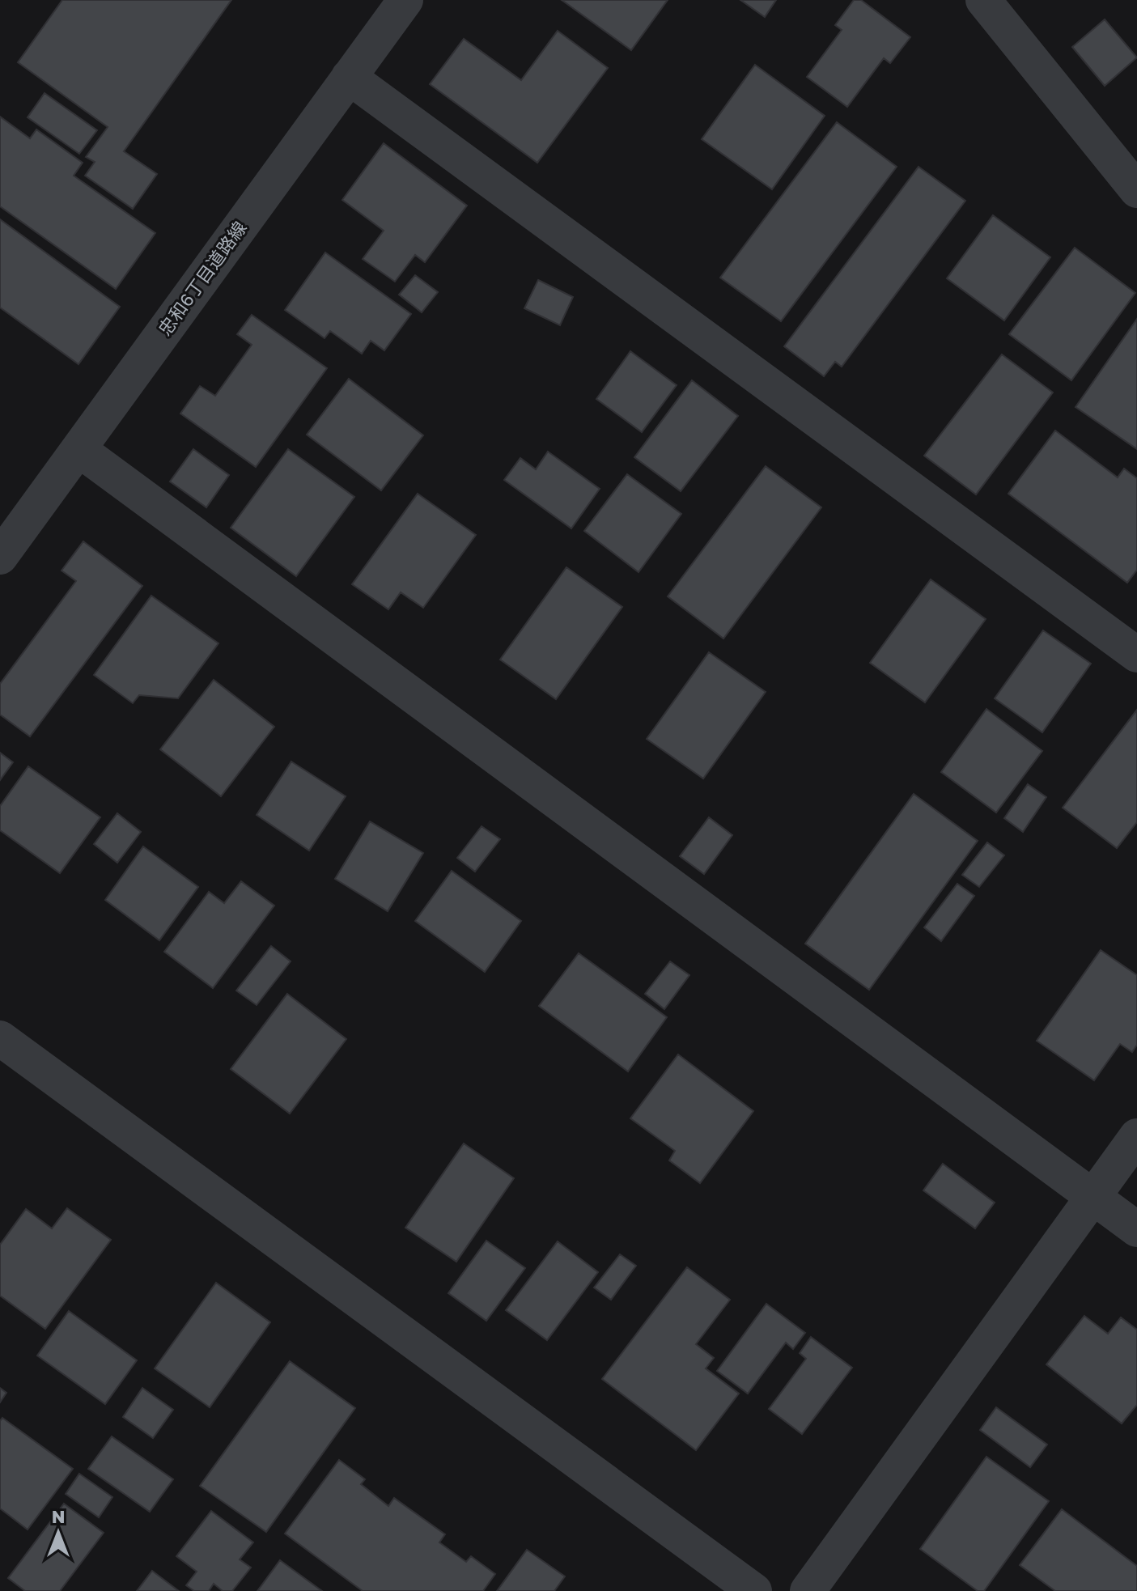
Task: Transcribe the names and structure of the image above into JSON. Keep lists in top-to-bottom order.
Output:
{
  "streets": {
    "street": ["忠和6丁目道路線"]
  },
  "north": "top"
}
